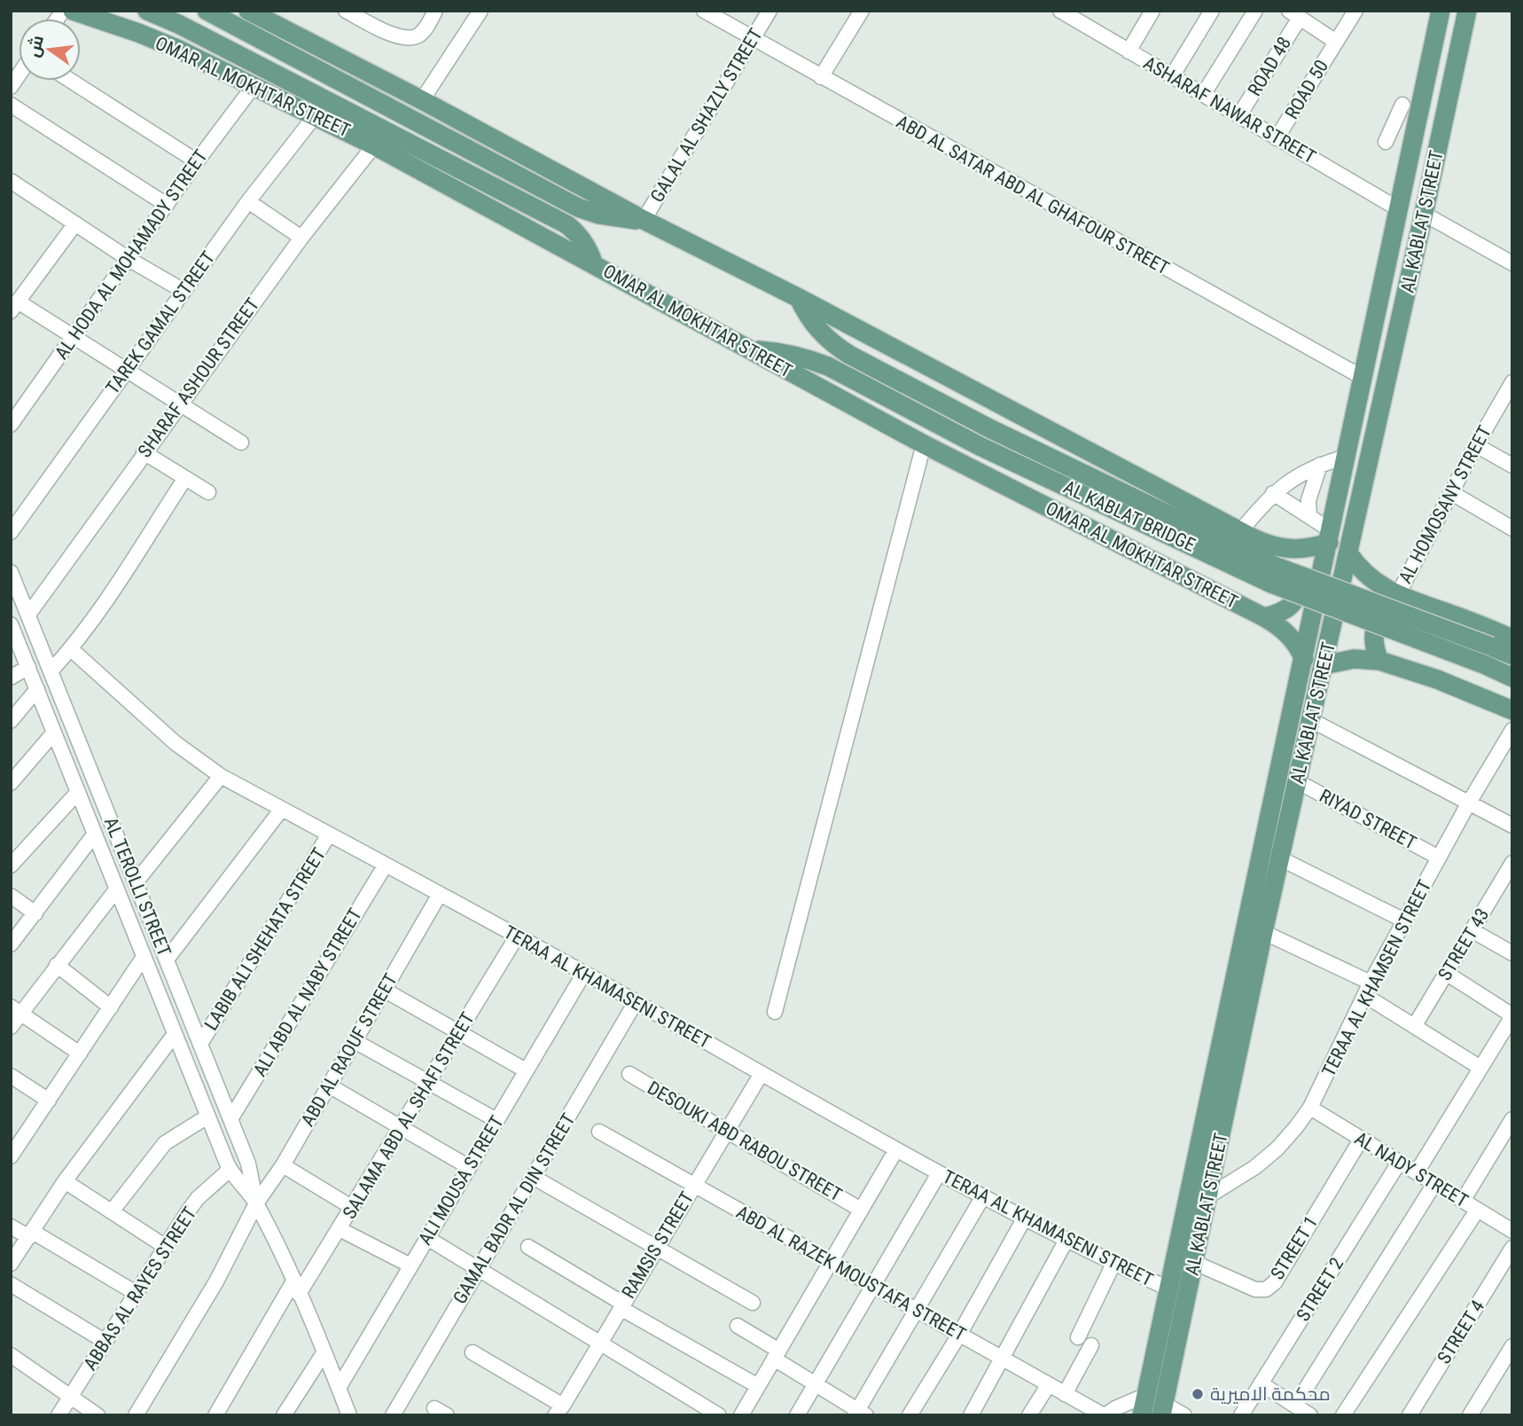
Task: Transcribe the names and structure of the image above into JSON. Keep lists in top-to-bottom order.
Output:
{
  "streets": {
    "main road": ["OMAR AL MOKHTAR STREET", "AL KABLAT STREET", "AL KABLAT BRIDGE"],
    "street": [
      "ROAD 48",
      "ROAD 50",
      "ASHARAF NAWAR STREET",
      "GALAL AL SHAZLY STREET",
      "ABD AL SATAR ABD AL GHAFOUR STREET",
      "AL HODA AL MOHAMADY STREET",
      "TAREK GAMAL STREET",
      "SHARAF ASHOUR STREET",
      "AL HOMOSANY STREET",
      "RIYAD STREET",
      "AL TEROLLI STREET",
      "LABIB ALI SHEHATA STREET",
      "STREET 43",
      "TERAA AL KHAMSEN STREET",
      "TERAA AL KHAMASENI STREET",
      "ALI ABD AL NABY STREET",
      "ABD AL RAOUF STREET",
      "SALAMA ABD AL SHAFI STREET",
      "DESOUKI ABD RABOU STREET",
      "AL NADY STREET",
      "ALI MOUSA STREET",
      "GAMAL BADR AL DIN STREET",
      "RAMSIS STREET",
      "STREET 1",
      "ABD AL RAZEK MOUSTAFA STREET",
      "ABBAS AL RAYES STREET",
      "STREET 2",
      "STREET 4"
    ]
  },
  "crossings": [
    ["ROAD 48", "ASHARAF NAWAR STREET"],
    ["OMAR AL MOKHTAR STREET", "AL KABLAT STREET"],
    ["OMAR AL MOKHTAR STREET", "AL HODA AL MOHAMADY STREET"],
    ["OMAR AL MOKHTAR STREET", "TAREK GAMAL STREET"],
    ["OMAR AL MOKHTAR STREET", "SHARAF ASHOUR STREET"],
    ["OMAR AL MOKHTAR STREET", "AL KABLAT BRIDGE"],
    ["ROAD 50", "ASHARAF NAWAR STREET"],
    ["ASHARAF NAWAR STREET", "AL KABLAT STREET"],
    ["GALAL AL SHAZLY STREET", "ABD AL SATAR ABD AL GHAFOUR STREET"],
    ["ABD AL SATAR ABD AL GHAFOUR STREET", "AL KABLAT STREET"],
    ["AL KABLAT STREET", "RIYAD STREET"],
    ["AL KABLAT STREET", "TERAA AL KHAMSEN STREET"],
    ["AL KABLAT STREET", "TERAA AL KHAMASENI STREET"],
    ["AL KABLAT STREET", "STREET 1"],
    ["SHARAF ASHOUR STREET", "AL TEROLLI STREET"],
    ["RIYAD STREET", "TERAA AL KHAMSEN STREET"],
    ["AL TEROLLI STREET", "LABIB ALI SHEHATA STREET"],
    ["AL TEROLLI STREET", "ALI ABD AL NABY STREET"],
    ["AL TEROLLI STREET", "ABD AL RAOUF STREET"],
    ["AL TEROLLI STREET", "SALAMA ABD AL SHAFI STREET"],
    ["AL TEROLLI STREET", "ALI MOUSA STREET"],
    ["AL TEROLLI STREET", "ABBAS AL RAYES STREET"],
    ["LABIB ALI SHEHATA STREET", "TERAA AL KHAMASENI STREET"],
    ["TERAA AL KHAMSEN STREET", "AL NADY STREET"],
    ["TERAA AL KHAMASENI STREET", "ALI ABD AL NABY STREET"],
    ["TERAA AL KHAMASENI STREET", "ABD AL RAOUF STREET"],
    ["TERAA AL KHAMASENI STREET", "SALAMA ABD AL SHAFI STREET"],
    ["TERAA AL KHAMASENI STREET", "ALI MOUSA STREET"],
    ["TERAA AL KHAMASENI STREET", "GAMAL BADR AL DIN STREET"],
    ["TERAA AL KHAMASENI STREET", "RAMSIS STREET"],
    ["DESOUKI ABD RABOU STREET", "RAMSIS STREET"],
    ["AL NADY STREET", "STREET 1"],
    ["AL NADY STREET", "STREET 2"],
    ["RAMSIS STREET", "ABD AL RAZEK MOUSTAFA STREET"]
  ],
  "places": ["محكمة الاميرية"],
  "north": "left"
}
